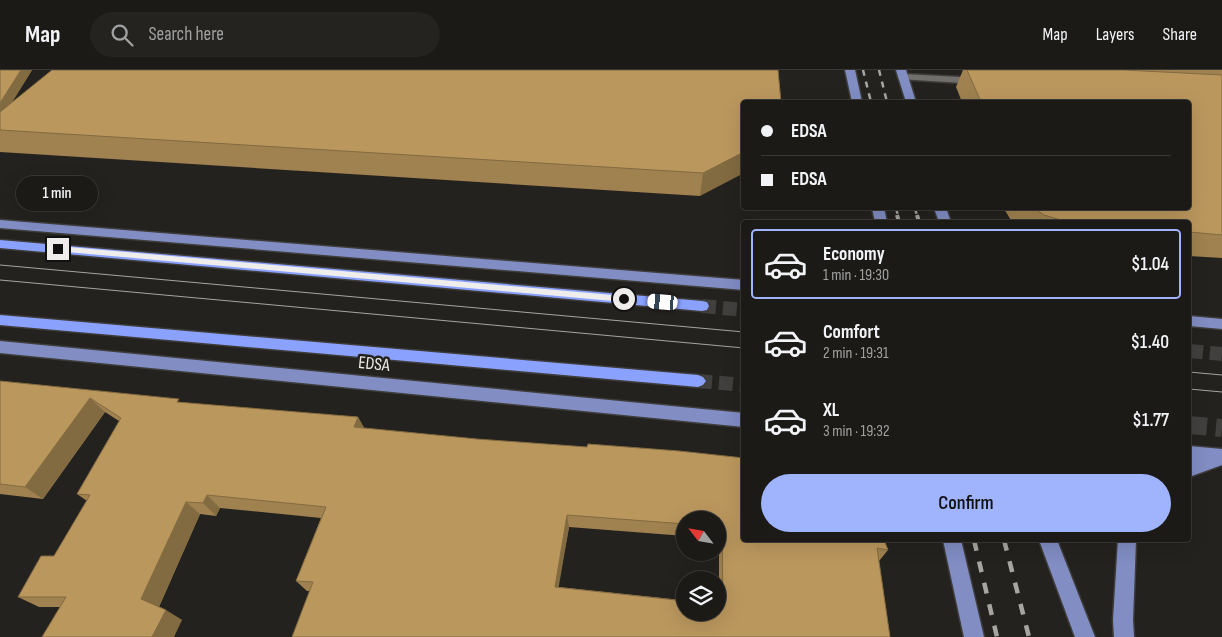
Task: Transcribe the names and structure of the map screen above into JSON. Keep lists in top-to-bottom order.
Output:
{
  "streets": {
    "highway": ["EDSA"]
  },
  "north": "top left",
  "page": {
    "header": "Map",
    "search": "Search here",
    "nav": ["Map", "Layers", "Share"],
    "banner": ["EDSA", "EDSA"],
    "bubble": "1 min",
    "list": [
      {
        "name": "Economy",
        "note": "1 min · 19:30",
        "value": "$1.04"
      },
      {
        "name": "Comfort",
        "note": "2 min · 19:31",
        "value": "$1.40"
      },
      {
        "name": "XL",
        "note": "3 min · 19:32",
        "value": "$1.77"
      }
    ],
    "buttons": "Confirm"
  }
}
